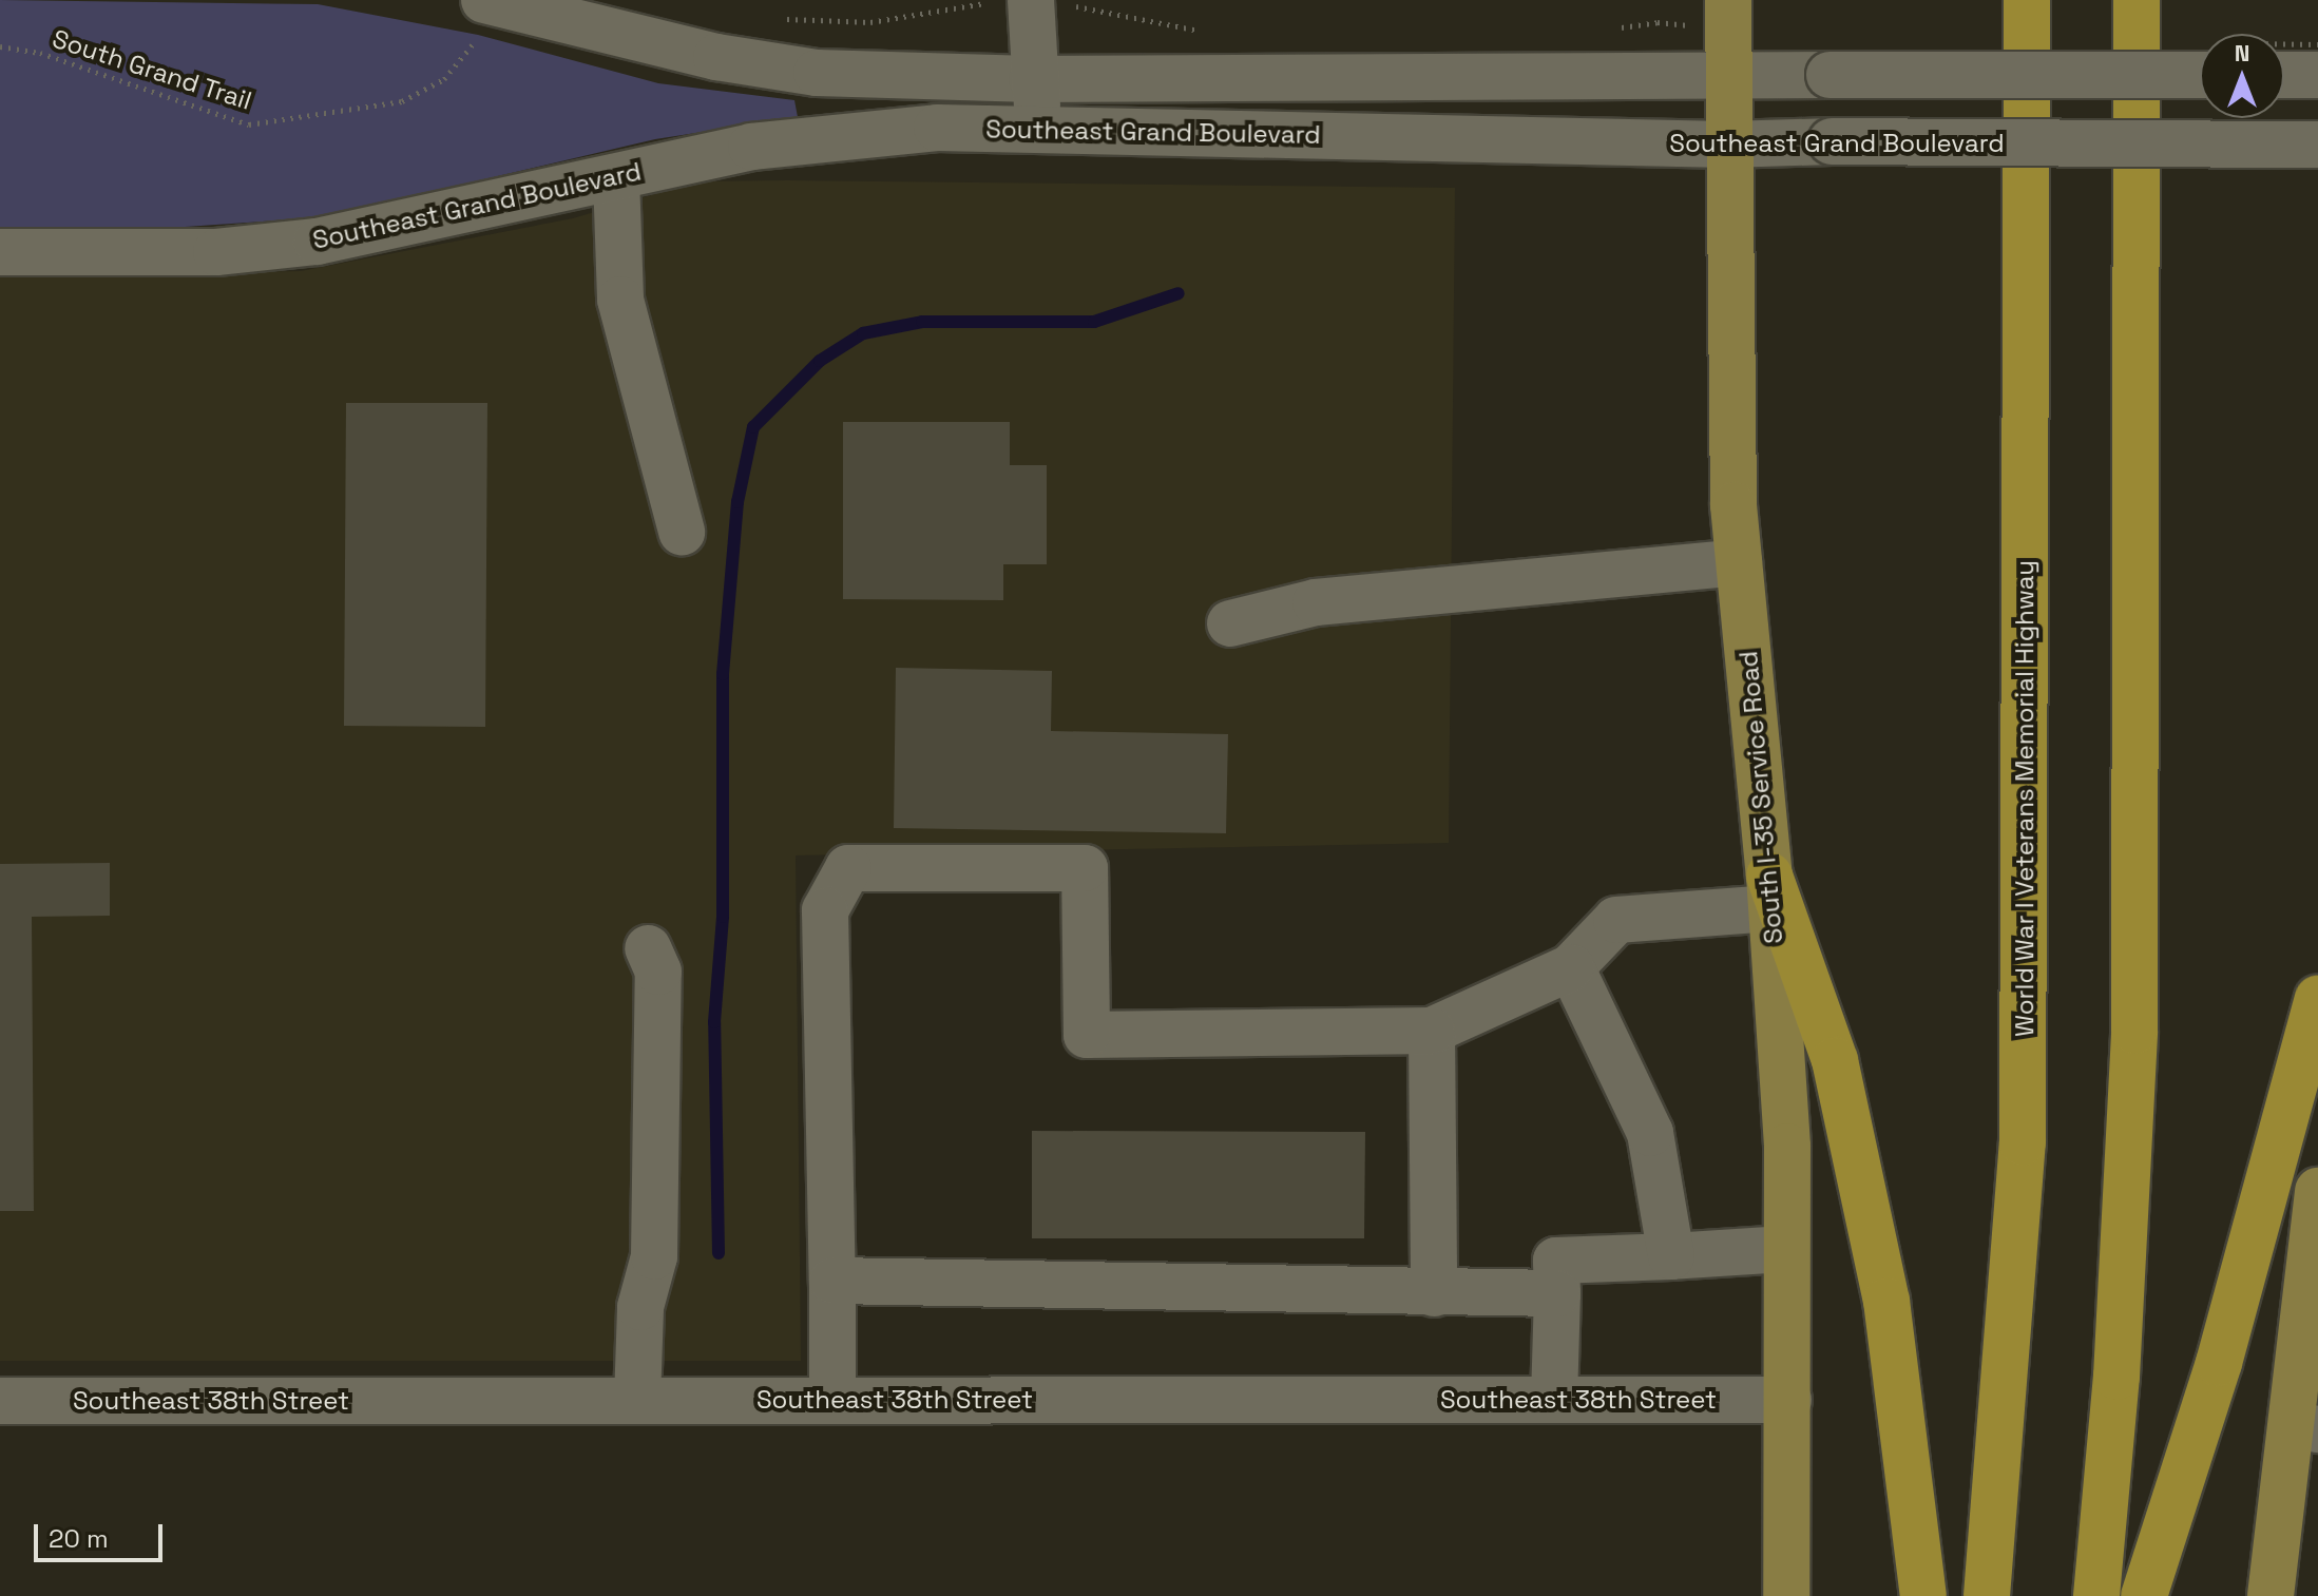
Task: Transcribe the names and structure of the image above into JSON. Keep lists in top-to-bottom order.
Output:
{
  "streets": {
    "highway": ["World War I Veterans Memorial Highway"],
    "main road": ["South I-35 Service Road"],
    "street": ["Southeast Grand Boulevard", "Southeast 38th Street"],
    "path": ["South Grand Trail"]
  },
  "crossings": [
    ["South Grand Trail", "Southeast Grand Boulevard"],
    ["Southeast Grand Boulevard", "South I-35 Service Road"],
    ["South I-35 Service Road", "Southeast 38th Street"]
  ],
  "scale_bar": "20 m",
  "north": "top"
}
